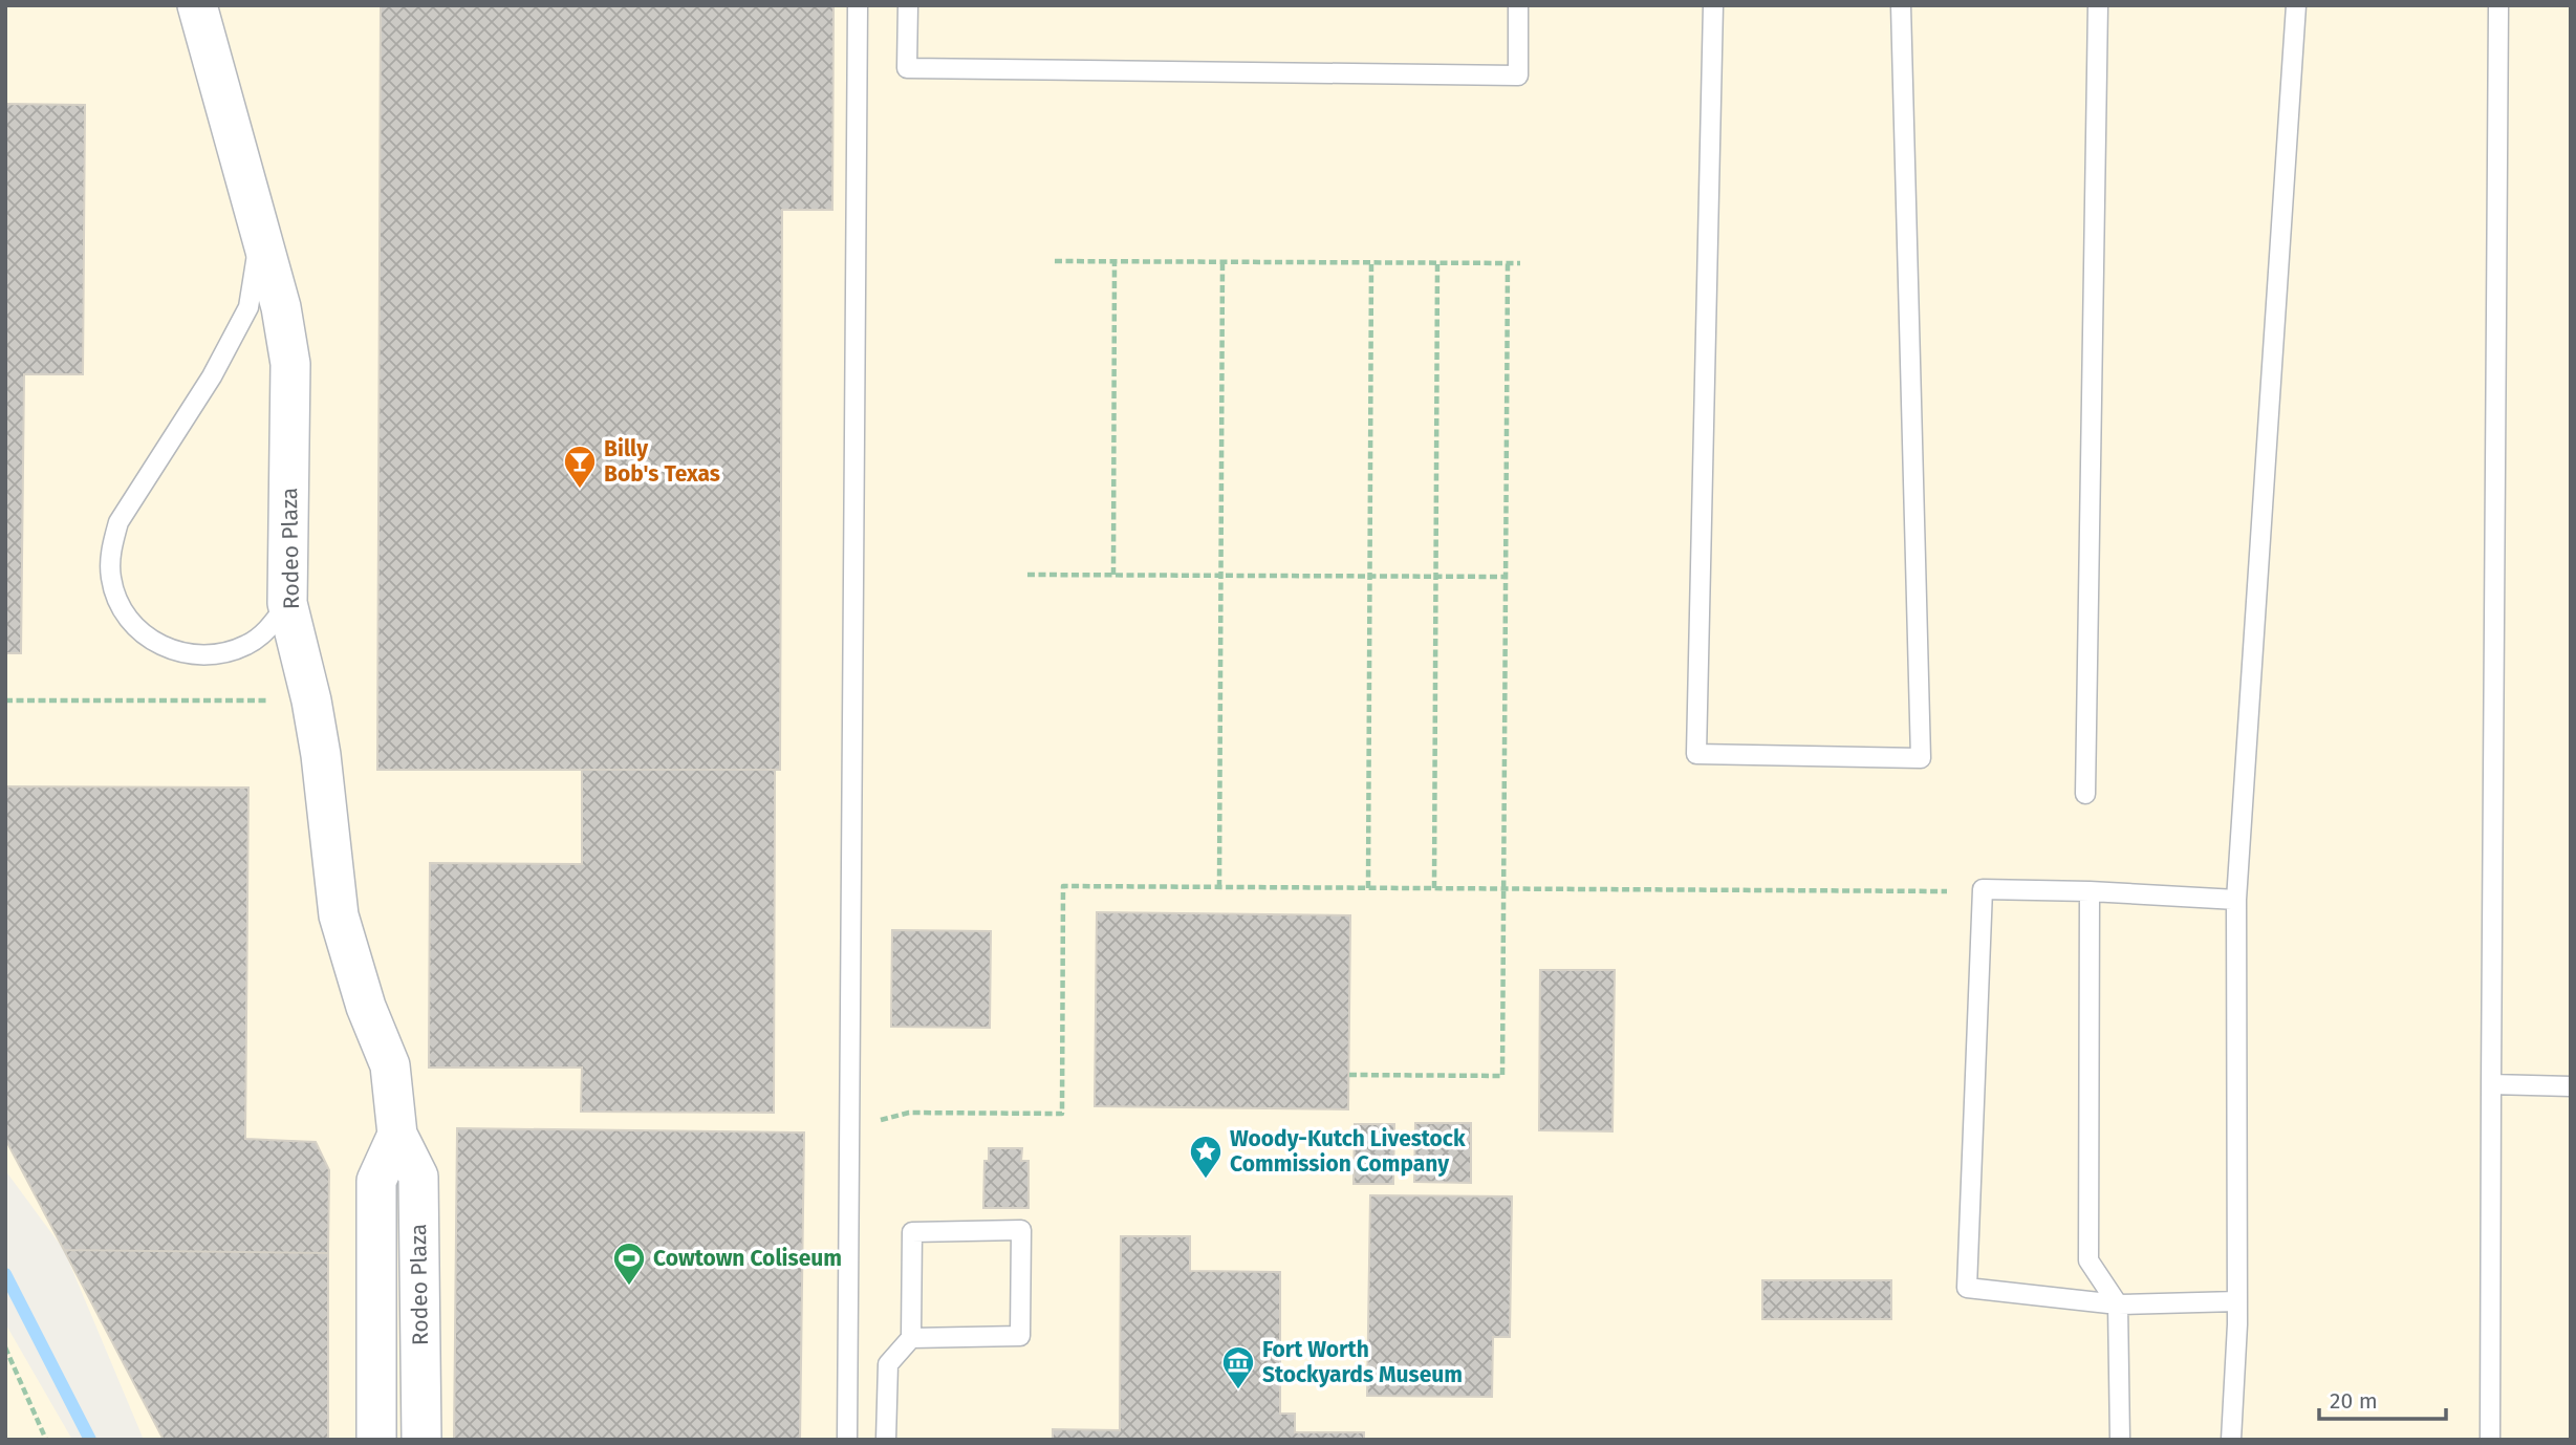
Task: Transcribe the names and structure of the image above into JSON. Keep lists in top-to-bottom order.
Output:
{
  "streets": {
    "street": ["Rodeo Plaza"]
  },
  "places": {
    "bar": ["Billy Bob's Texas"],
    "place": ["Woody-Kutch Livestock Commission Company"],
    "sports": ["Cowtown Coliseum"],
    "museum": ["Fort Worth Stockyards Museum"]
  },
  "scale_bar": "20 m"
}
